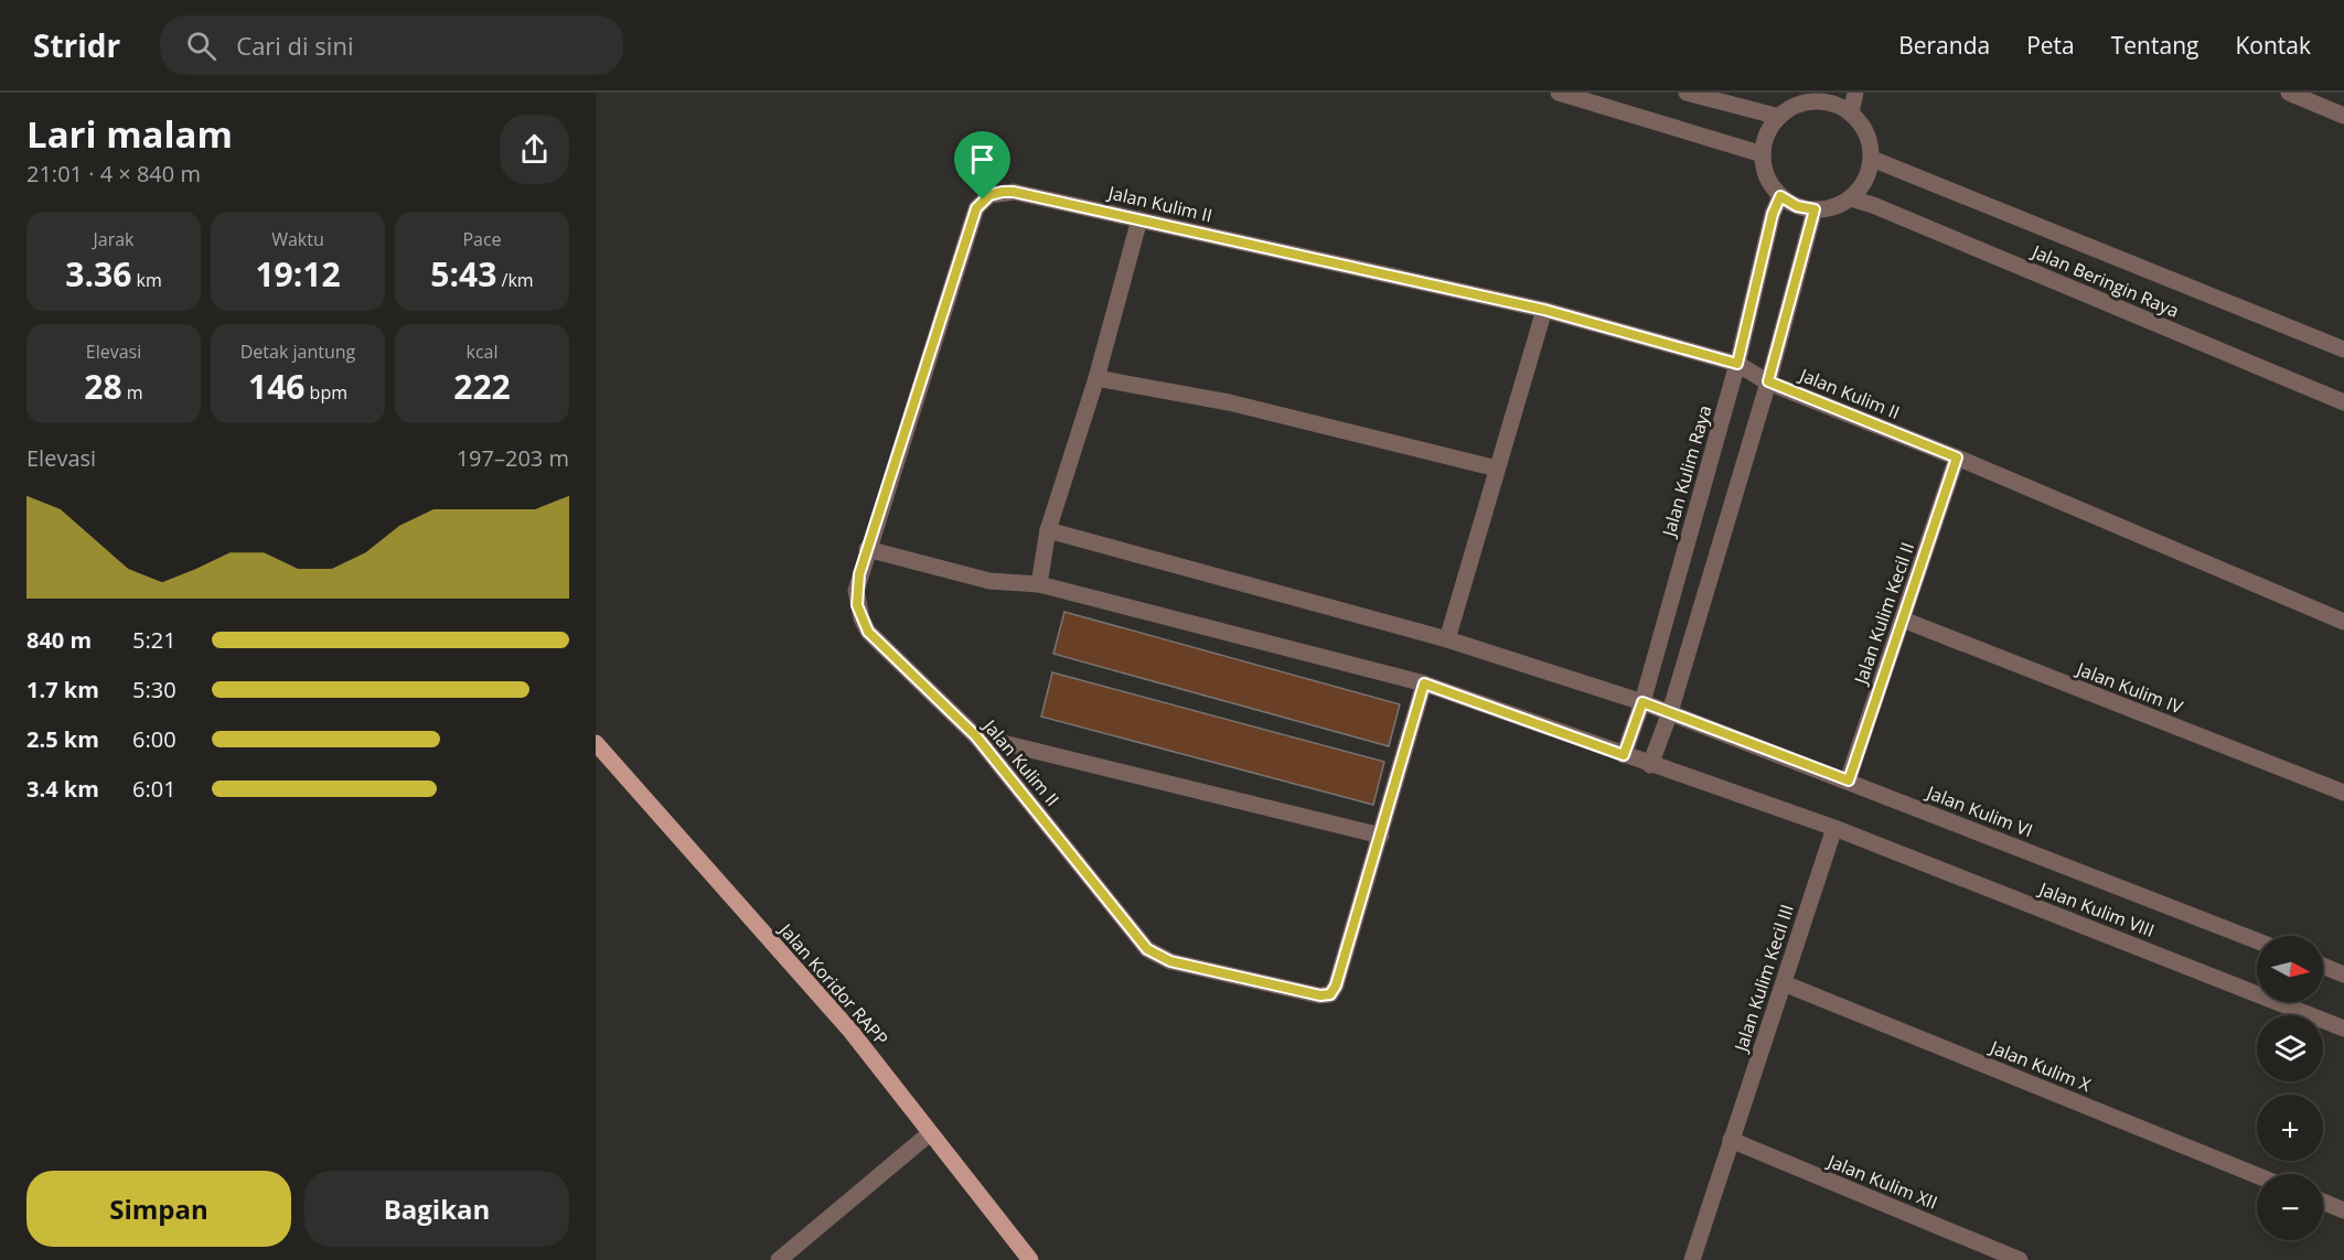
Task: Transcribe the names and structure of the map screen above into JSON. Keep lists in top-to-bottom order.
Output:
{
  "streets": {
    "main road": ["Jalan Koridor RAPP"],
    "street": [
      "Jalan Kulim II",
      "Jalan Beringin Raya",
      "Jalan Kulim Raya",
      "Jalan Kulim Kecil II",
      "Jalan Kulim IV",
      "Jalan Kulim VI",
      "Jalan Kulim VIII",
      "Jalan Kulim Kecil III",
      "Jalan Kulim X",
      "Jalan Kulim XII"
    ]
  },
  "crossings": [
    ["Jalan Kulim II", "Jalan Kulim Raya"],
    ["Jalan Kulim II", "Jalan Kulim Kecil II"],
    ["Jalan Kulim II", "Jalan Kulim VIII"],
    ["Jalan Beringin Raya", "Jalan Kulim Raya"],
    ["Jalan Kulim Raya", "Jalan Kulim VI"],
    ["Jalan Kulim Raya", "Jalan Kulim VIII"],
    ["Jalan Kulim Kecil II", "Jalan Kulim IV"],
    ["Jalan Kulim Kecil II", "Jalan Kulim VI"],
    ["Jalan Kulim VIII", "Jalan Kulim Kecil III"],
    ["Jalan Kulim Kecil III", "Jalan Kulim X"],
    ["Jalan Kulim Kecil III", "Jalan Kulim XII"]
  ],
  "north": "right",
  "page": {
    "header": "Stridr",
    "search": "Cari di sini",
    "nav": [
      "Beranda",
      "Peta",
      "Tentang",
      "Kontak"
    ],
    "heading": ["Lari malam", "21:01 · 4 × 840 m"],
    "stats": [
      ["Jarak", "3.36 km"],
      ["Waktu", "19:12"],
      ["Pace", "5:43 /km"],
      ["Elevasi", "28 m"],
      ["Detak jantung", "146 bpm"],
      ["kcal", "222"]
    ],
    "chart": ["Elevasi", "197–203 m"],
    "list": [
      {
        "name": "840 m",
        "note": "5:21"
      },
      {
        "name": "1.7 km",
        "note": "5:30"
      },
      {
        "name": "2.5 km",
        "note": "6:00"
      },
      {
        "name": "3.4 km",
        "note": "6:01"
      }
    ],
    "map_buttons": ["+", "−"],
    "buttons": ["Simpan", "Bagikan"]
  }
}
